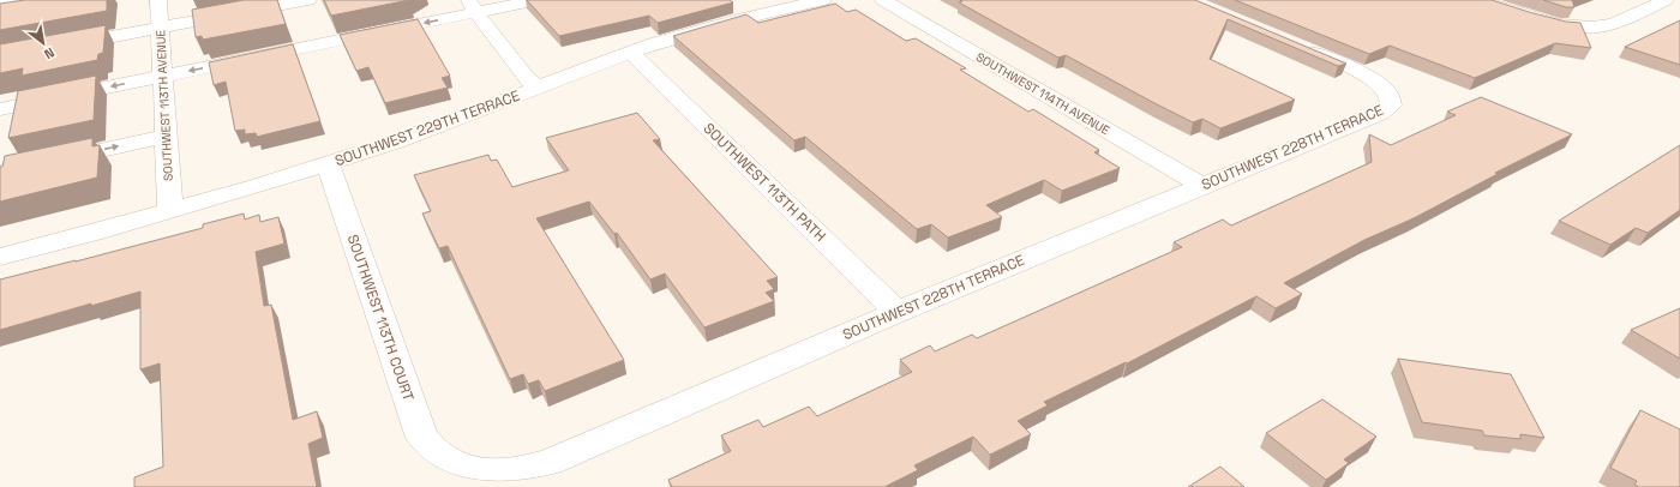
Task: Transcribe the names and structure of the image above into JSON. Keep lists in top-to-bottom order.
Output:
{
  "streets": {
    "street": [
      "SOUTHWEST 114TH AVENUE",
      "SOUTHWEST 113TH AVENUE",
      "SOUTHWEST 229TH TERRACE",
      "SOUTHWEST 228TH TERRACE",
      "SOUTHWEST 113TH PATH",
      "SOUTHWEST 113TH COURT"
    ]
  },
  "crossings": [
    ["SOUTHWEST 114TH AVENUE", "SOUTHWEST 228TH TERRACE"],
    ["SOUTHWEST 113TH AVENUE", "SOUTHWEST 229TH TERRACE"],
    ["SOUTHWEST 229TH TERRACE", "SOUTHWEST 113TH PATH"],
    ["SOUTHWEST 229TH TERRACE", "SOUTHWEST 113TH COURT"],
    ["SOUTHWEST 228TH TERRACE", "SOUTHWEST 113TH PATH"],
    ["SOUTHWEST 228TH TERRACE", "SOUTHWEST 113TH COURT"]
  ],
  "north": "bottom right"
}
